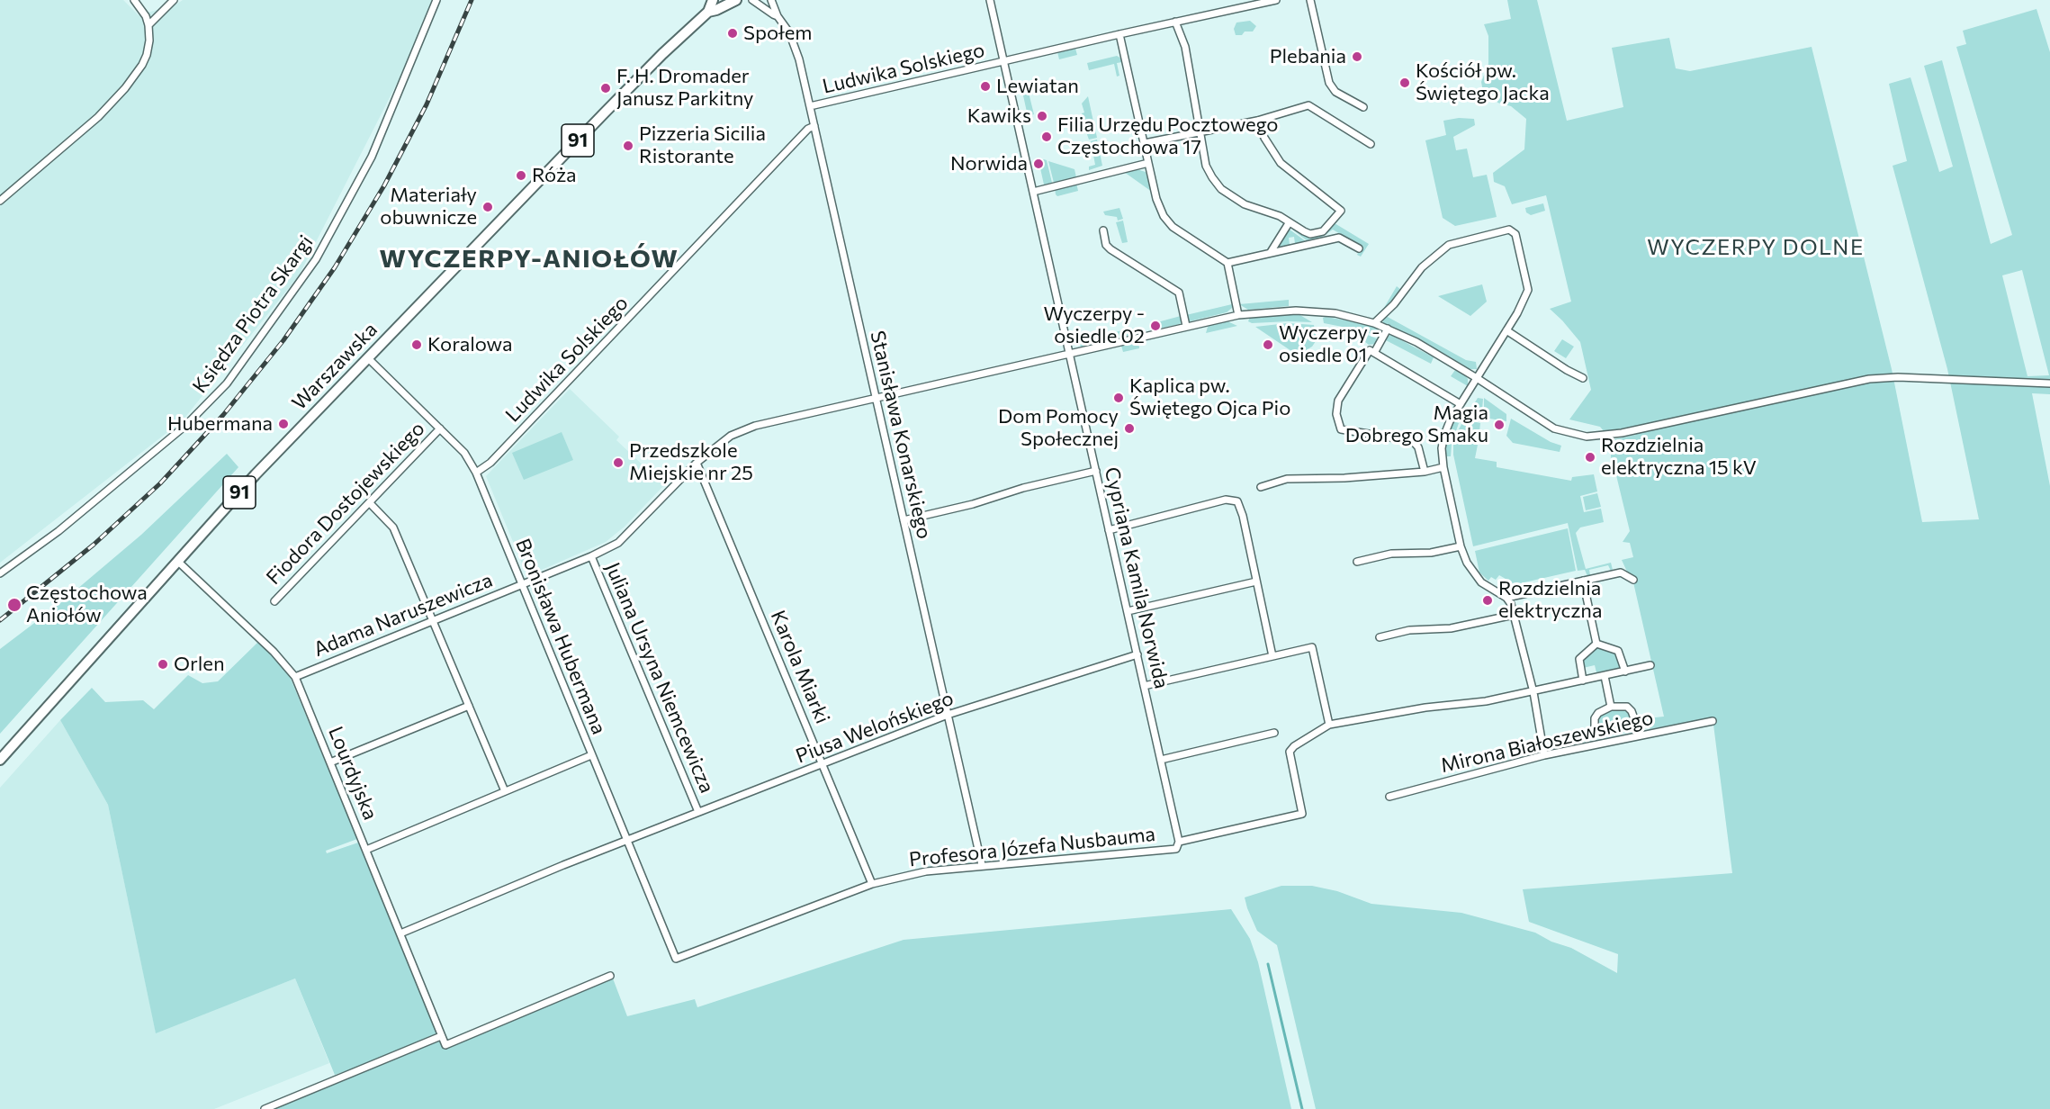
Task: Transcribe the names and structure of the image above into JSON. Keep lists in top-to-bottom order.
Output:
{
  "streets": {
    "main road": ["91", "Warszawska"],
    "street": [
      "Ludwika Solskiego",
      "Księdza Piotra Skargi",
      "Stanisława Konarskiego",
      "Fiodora Dostojewskiego",
      "Cypriana Kamila Norwida",
      "Adama Naruszewicza",
      "Bronisława Hubermana",
      "Karola Miarki",
      "Juliana Ursyna Niemcewicza",
      "Piusa Welońskiego",
      "Mirona Białoszewskiego",
      "Lourdyjska",
      "Profesora Józefa Nusbauma"
    ]
  },
  "crossings": [
    ["Ludwika Solskiego", "Stanisława Konarskiego"],
    ["Ludwika Solskiego", "Cypriana Kamila Norwida"],
    ["Ludwika Solskiego", "Bronisława Hubermana"],
    ["Warszawska", "Bronisława Hubermana"],
    ["Warszawska", "Lourdyjska"],
    ["Stanisława Konarskiego", "Adama Naruszewicza"],
    ["Stanisława Konarskiego", "Piusa Welońskiego"],
    ["Stanisława Konarskiego", "Profesora Józefa Nusbauma"],
    ["Fiodora Dostojewskiego", "Bronisława Hubermana"],
    ["Cypriana Kamila Norwida", "Adama Naruszewicza"],
    ["Cypriana Kamila Norwida", "Piusa Welońskiego"],
    ["Cypriana Kamila Norwida", "Profesora Józefa Nusbauma"],
    ["Adama Naruszewicza", "Bronisława Hubermana"],
    ["Adama Naruszewicza", "Karola Miarki"],
    ["Adama Naruszewicza", "Juliana Ursyna Niemcewicza"],
    ["Adama Naruszewicza", "Lourdyjska"],
    ["Bronisława Hubermana", "Piusa Welońskiego"],
    ["Bronisława Hubermana", "Profesora Józefa Nusbauma"],
    ["Karola Miarki", "Piusa Welońskiego"],
    ["Karola Miarki", "Profesora Józefa Nusbauma"],
    ["Juliana Ursyna Niemcewicza", "Piusa Welońskiego"],
    ["Piusa Welońskiego", "Lourdyjska"]
  ],
  "districts": ["WYCZERPY DOLNE", "WYCZERPY-ANIOŁÓW"],
  "places": [
    "Społem",
    "Plebania",
    "Kościół pw. Świętego Jacka",
    "Lewiatan",
    "F. H. Dromader Janusz Parkitny",
    "Kawiks",
    "Filia Urzędu Pocztowego Częstochowa 17",
    "Pizzeria Sicilia Ristorante",
    "Norwida",
    "Róża",
    "Materiały obuwnicze",
    "Wyczerpy - osiedle 02",
    "Koralowa",
    "Wyczerpy - osiedle 01",
    "Kaplica pw. Świętego Ojca Pio",
    "Hubermana",
    "Magia Dobrego Smaku",
    "Dom Pomocy Społecznej",
    "Rozdzielnia elektryczna 15 kV",
    "Przedszkole Miejskie nr 25",
    "Rozdzielnia elektryczna",
    "Częstochowa Aniołów",
    "Orlen"
  ]
}
